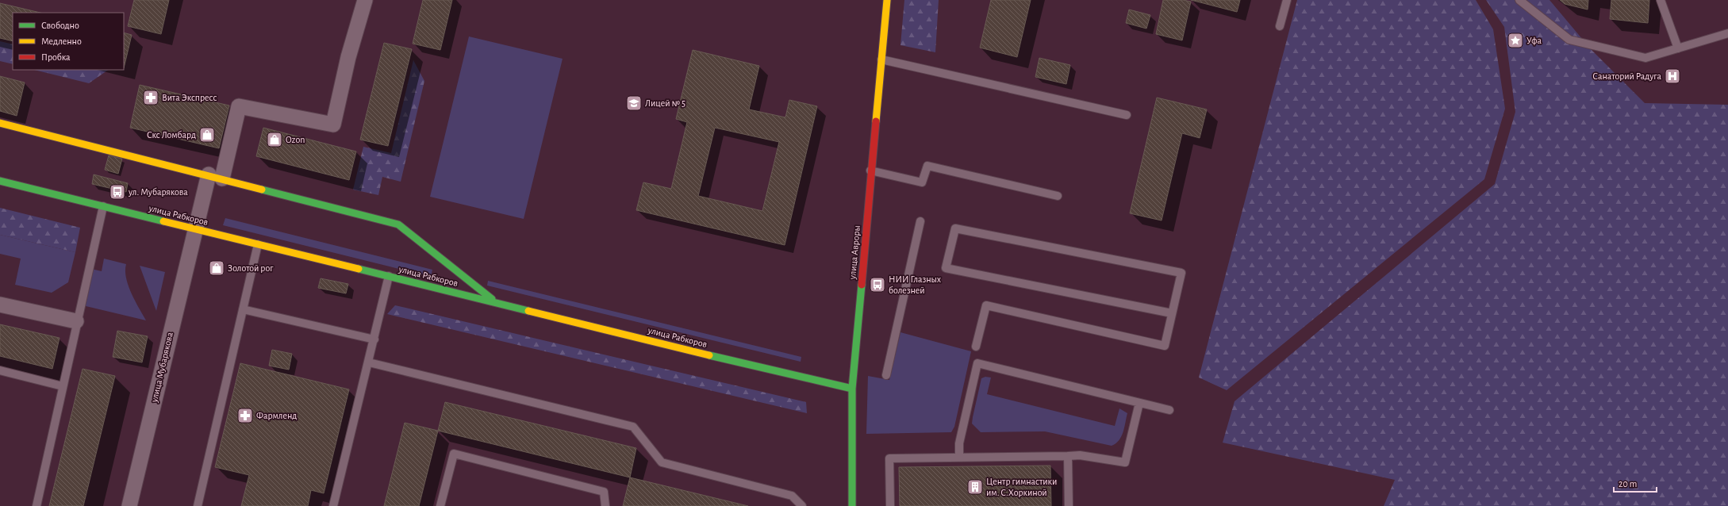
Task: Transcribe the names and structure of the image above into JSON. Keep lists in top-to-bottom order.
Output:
{
  "streets": {
    "street": ["улица Рабкоров", "улица Авроры", "улица Мубарякова"]
  },
  "crossings": [
    ["улица Рабкоров", "улица Авроры"],
    ["улица Рабкоров", "улица Мубарякова"]
  ],
  "places": {
    "place": ["Уфа"],
    "hospital": ["Санаторий Радуга"],
    "pharmacy": ["Вита Экспресс", "Фармленд"],
    "school or university": ["Лицей № 5"],
    "shop": ["Скс Ломбард", "Ozon", "Золотой рог"],
    "bus stop": ["ул. Мубарякова", "НИИ Глазных болезней"],
    "building": ["Центр гимнастики им. С.Хоркиной"]
  },
  "legend": ["Свободно", "Медленно", "Пробка"],
  "scale_bar": "20 m"
}
